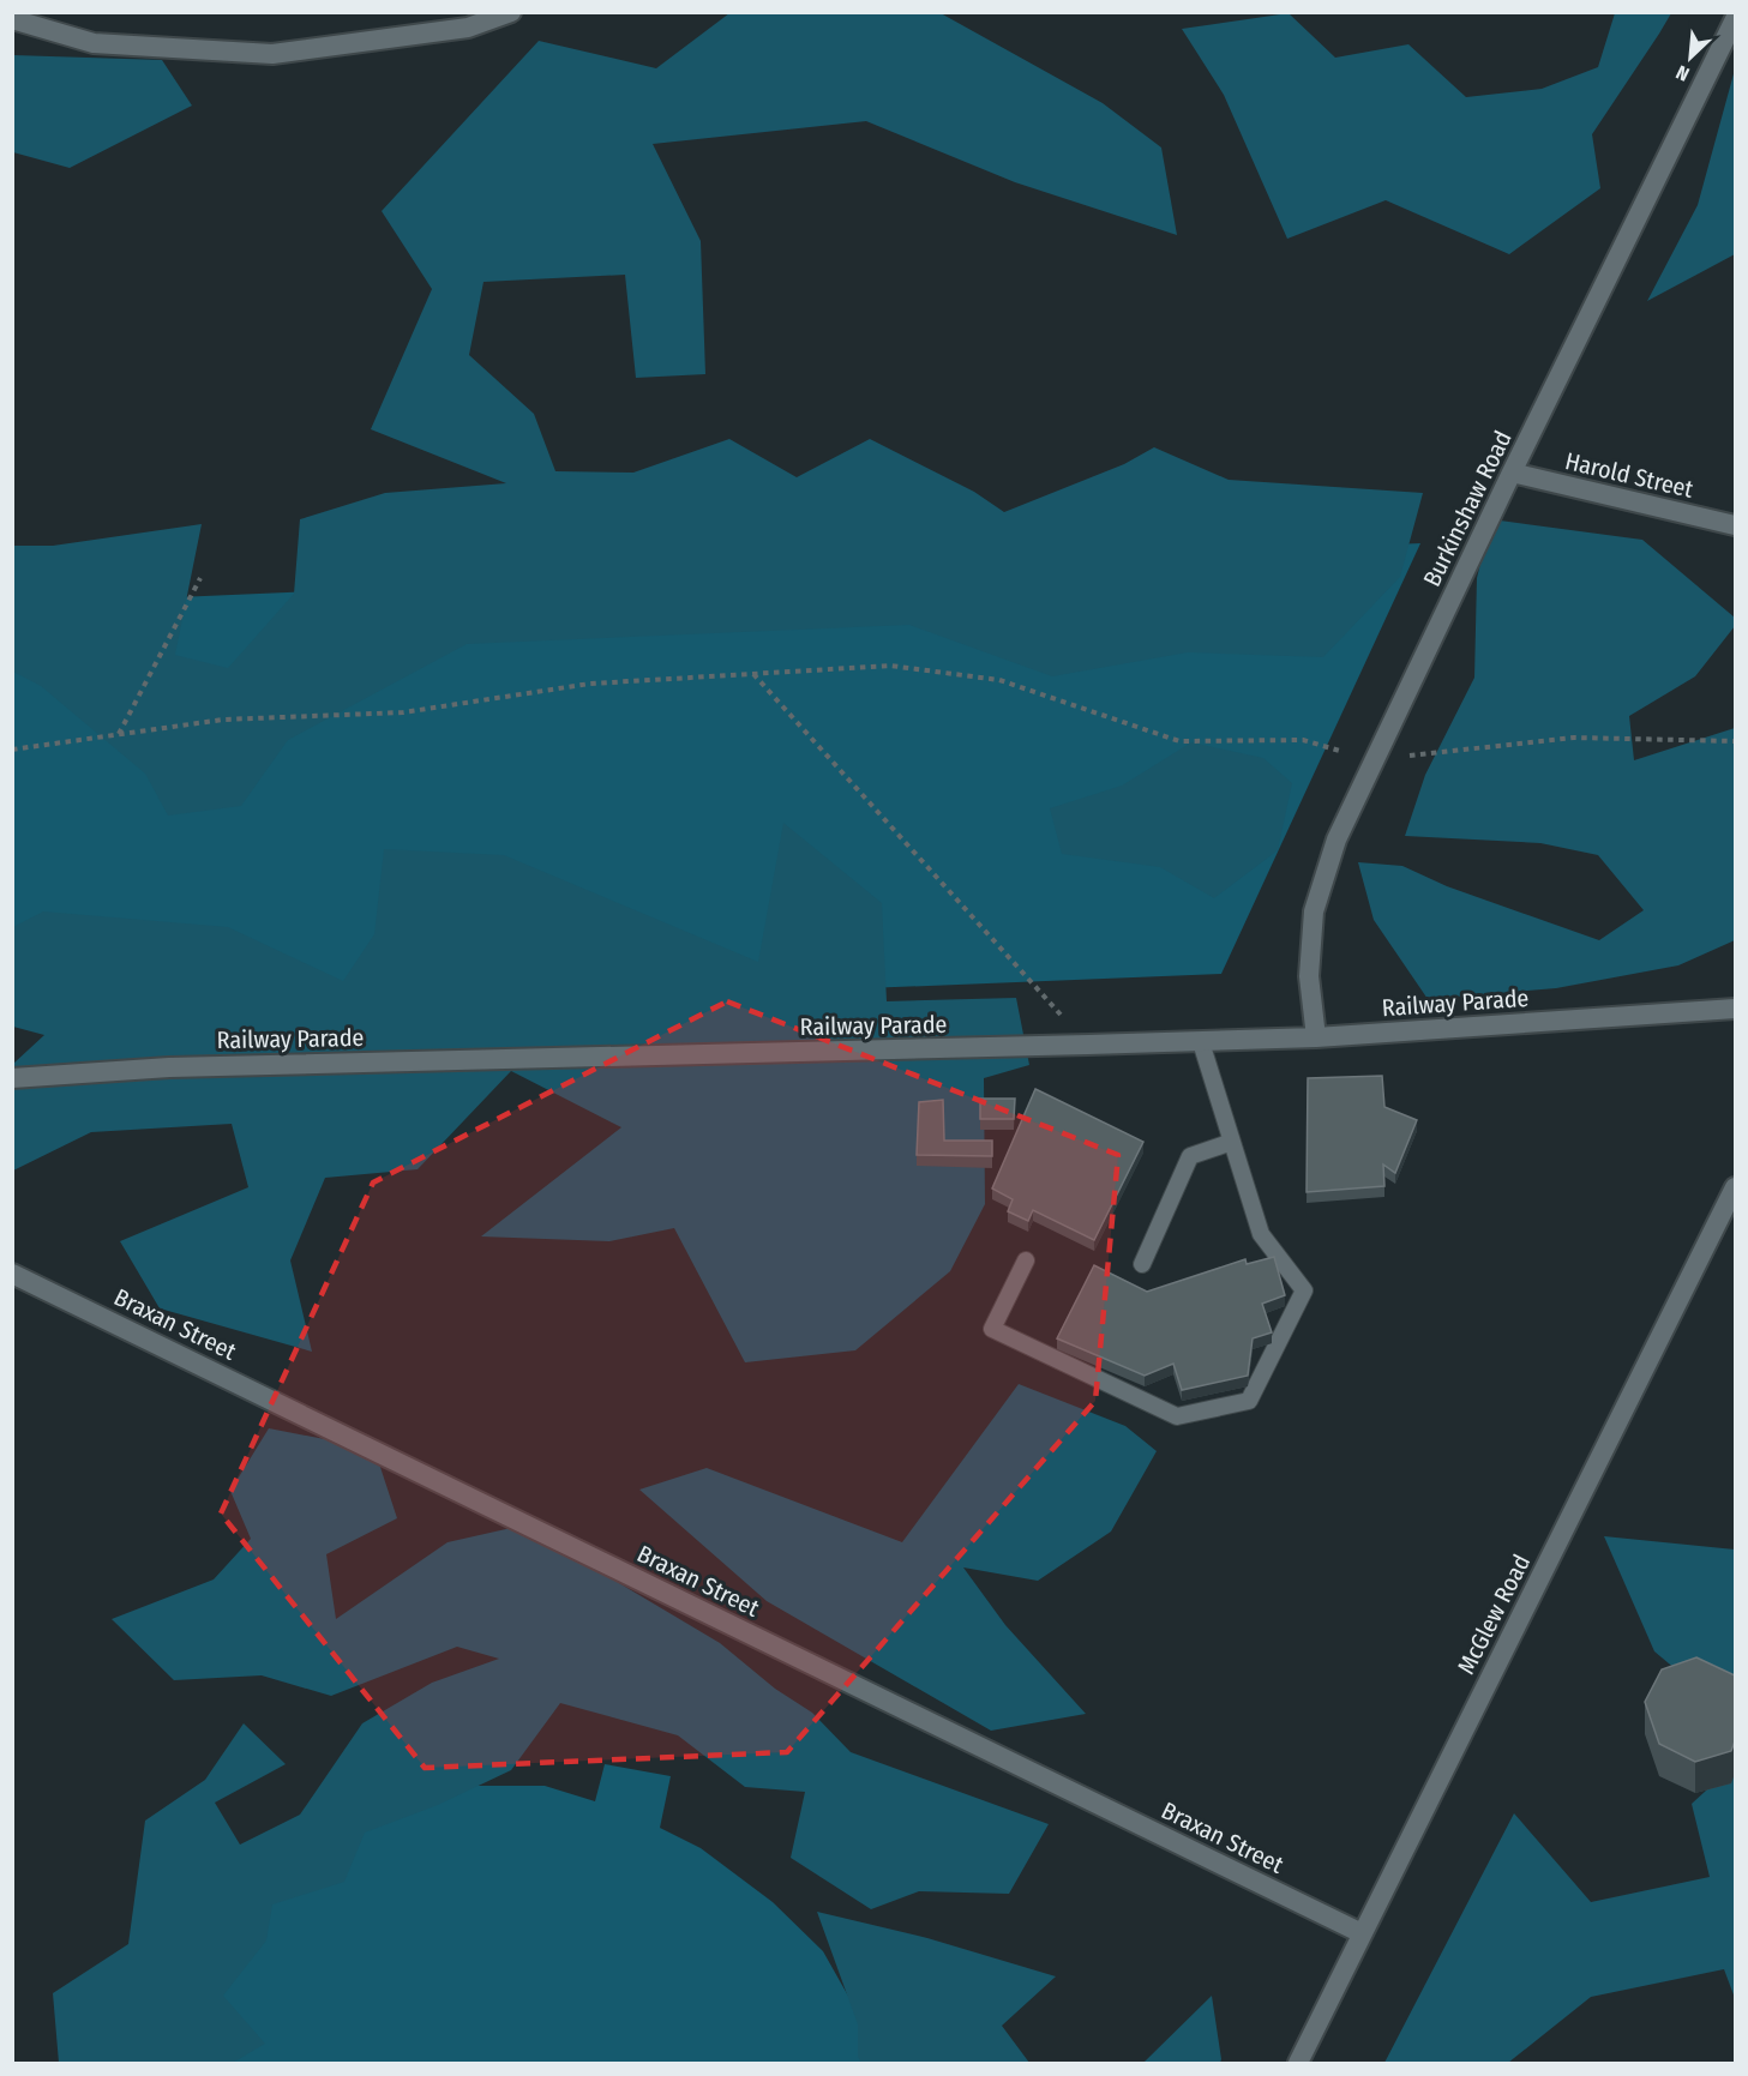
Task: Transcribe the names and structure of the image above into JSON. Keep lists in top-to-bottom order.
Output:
{
  "streets": {
    "street": [
      "Harold Street",
      "Burkinshaw Road",
      "Railway Parade",
      "Braxan Street",
      "McGlew Road"
    ]
  },
  "crossings": [
    ["Harold Street", "Burkinshaw Road"],
    ["Burkinshaw Road", "Railway Parade"],
    ["Braxan Street", "McGlew Road"]
  ],
  "north": "bottom left"
}
